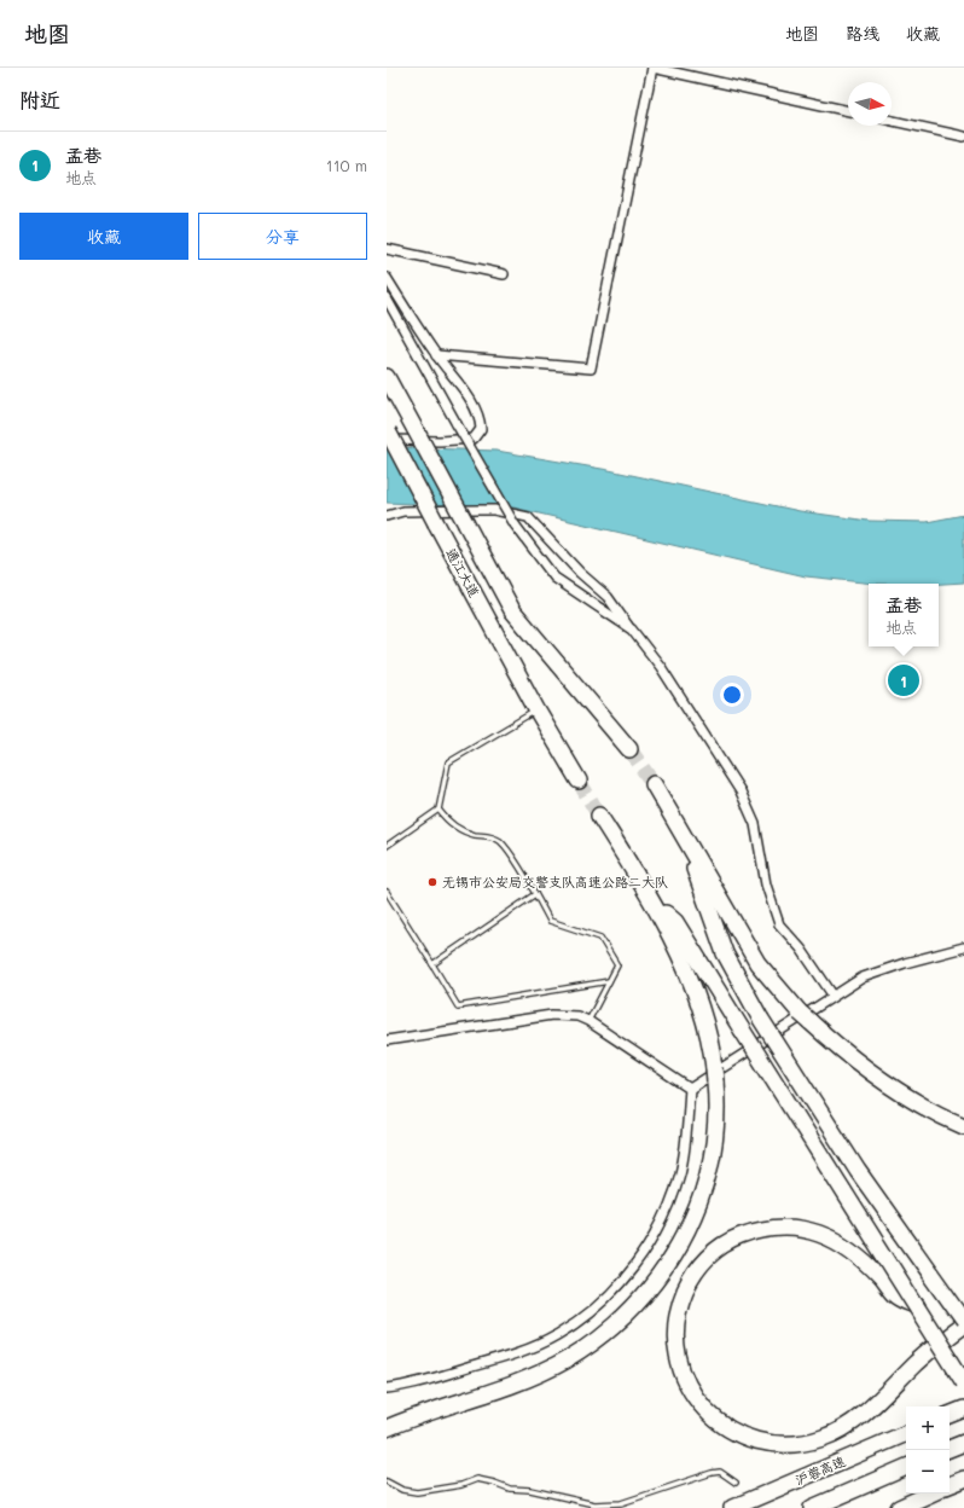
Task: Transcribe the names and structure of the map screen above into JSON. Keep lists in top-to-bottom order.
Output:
{
  "streets": {
    "highway": ["通江大道", "沪蓉高速"]
  },
  "places": ["无锡市公安局交警支队高速公路二大队"],
  "north": "right",
  "page": {
    "header": "地图",
    "nav": ["地图", "路线", "收藏"],
    "heading": "附近",
    "list": [
      {
        "mark": "1",
        "name": "孟巷",
        "note": "地点",
        "value": "110 m"
      }
    ],
    "buttons": ["收藏", "分享"],
    "popup": ["孟巷", "地点"],
    "pins": "1",
    "map_buttons": ["+", "−"]
  }
}
